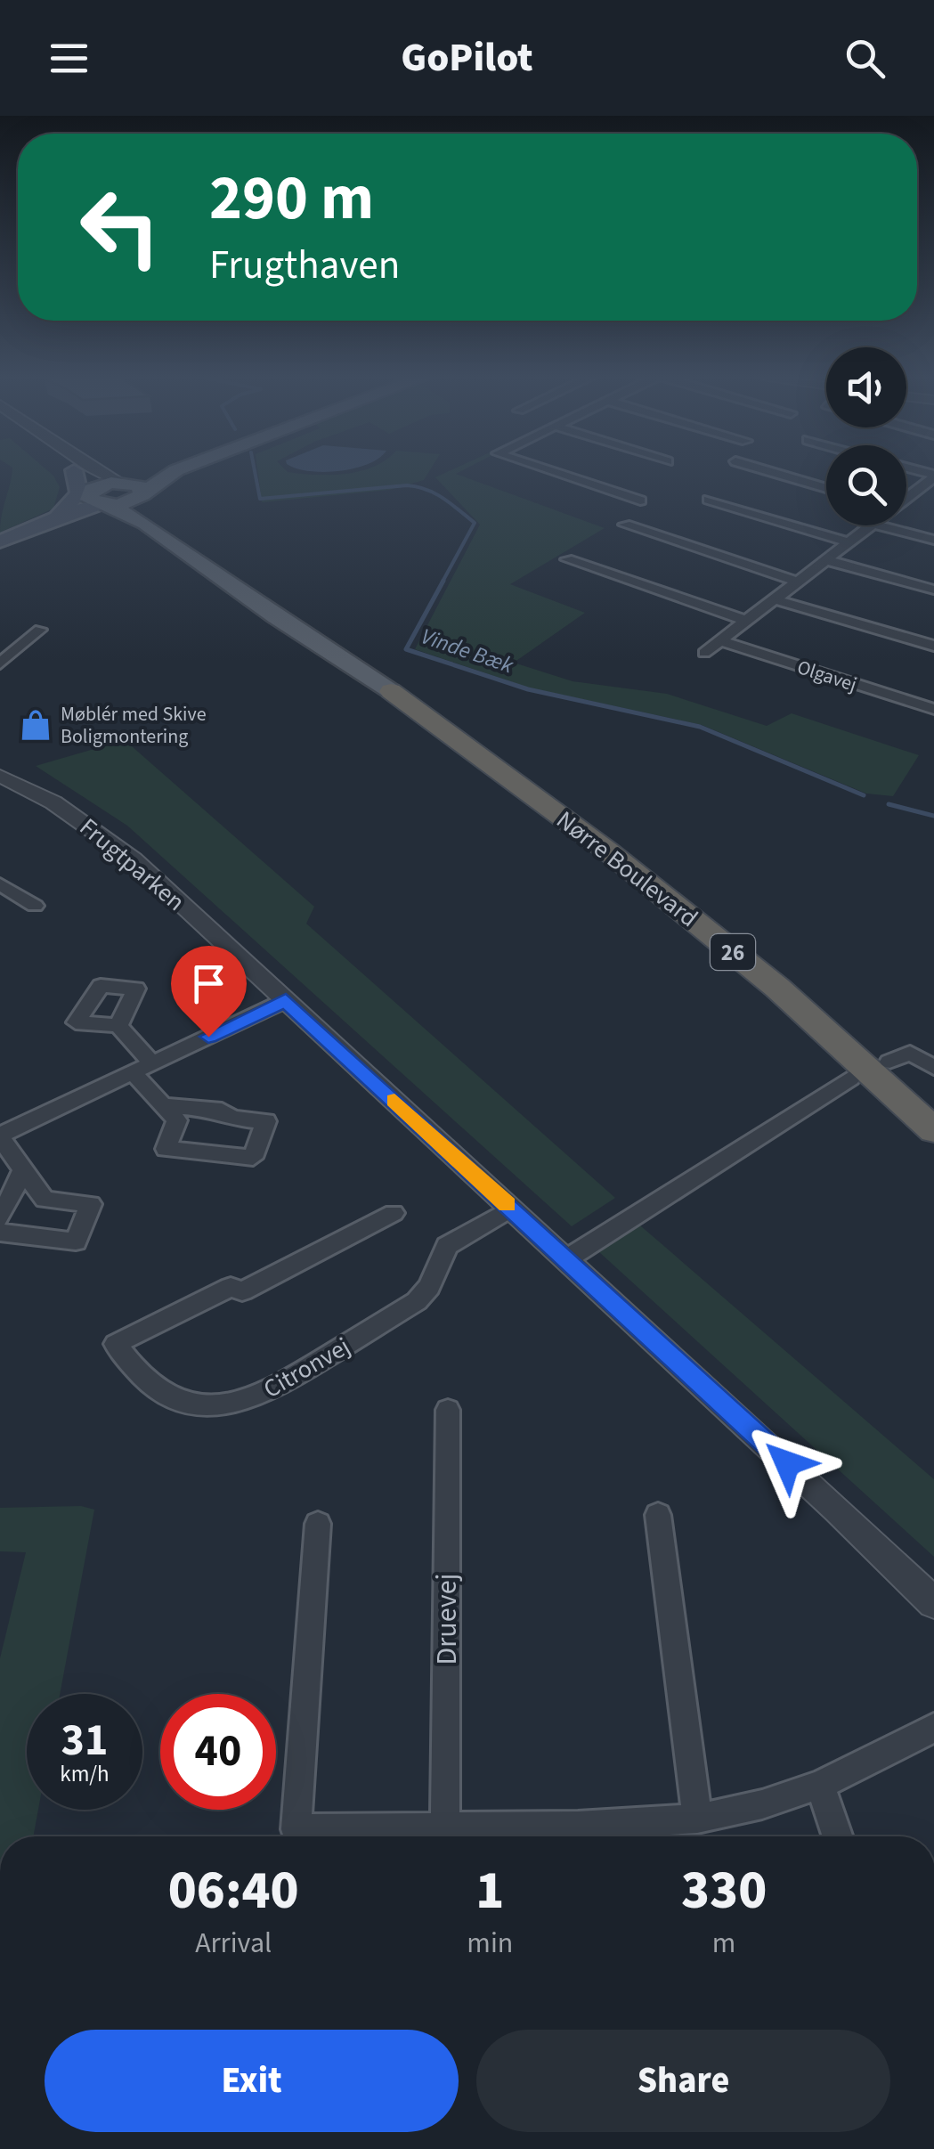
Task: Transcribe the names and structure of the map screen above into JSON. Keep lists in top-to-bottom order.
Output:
{
  "streets": {
    "highway": ["Nørre Boulevard", "26"],
    "street": [
      "Olgavej",
      "Frugtparken",
      "Citronvej",
      "Druevej"
    ]
  },
  "crossings": [
    ["Frugtparken", "Citronvej"],
    ["Nørre Boulevard", "26"]
  ],
  "water": ["Vinde Bæk"],
  "places": {
    "shop": ["Møblér med Skive Boligmontering"]
  },
  "page": {
    "header": "GoPilot",
    "turn": ["290 m", "Frugthaven"],
    "speed": "31 km/h",
    "limit": "40",
    "eta": [
      "06:40",
      "Arrival",
      "1",
      "min",
      "330",
      "m"
    ],
    "buttons": ["Exit", "Share"]
  }
}
